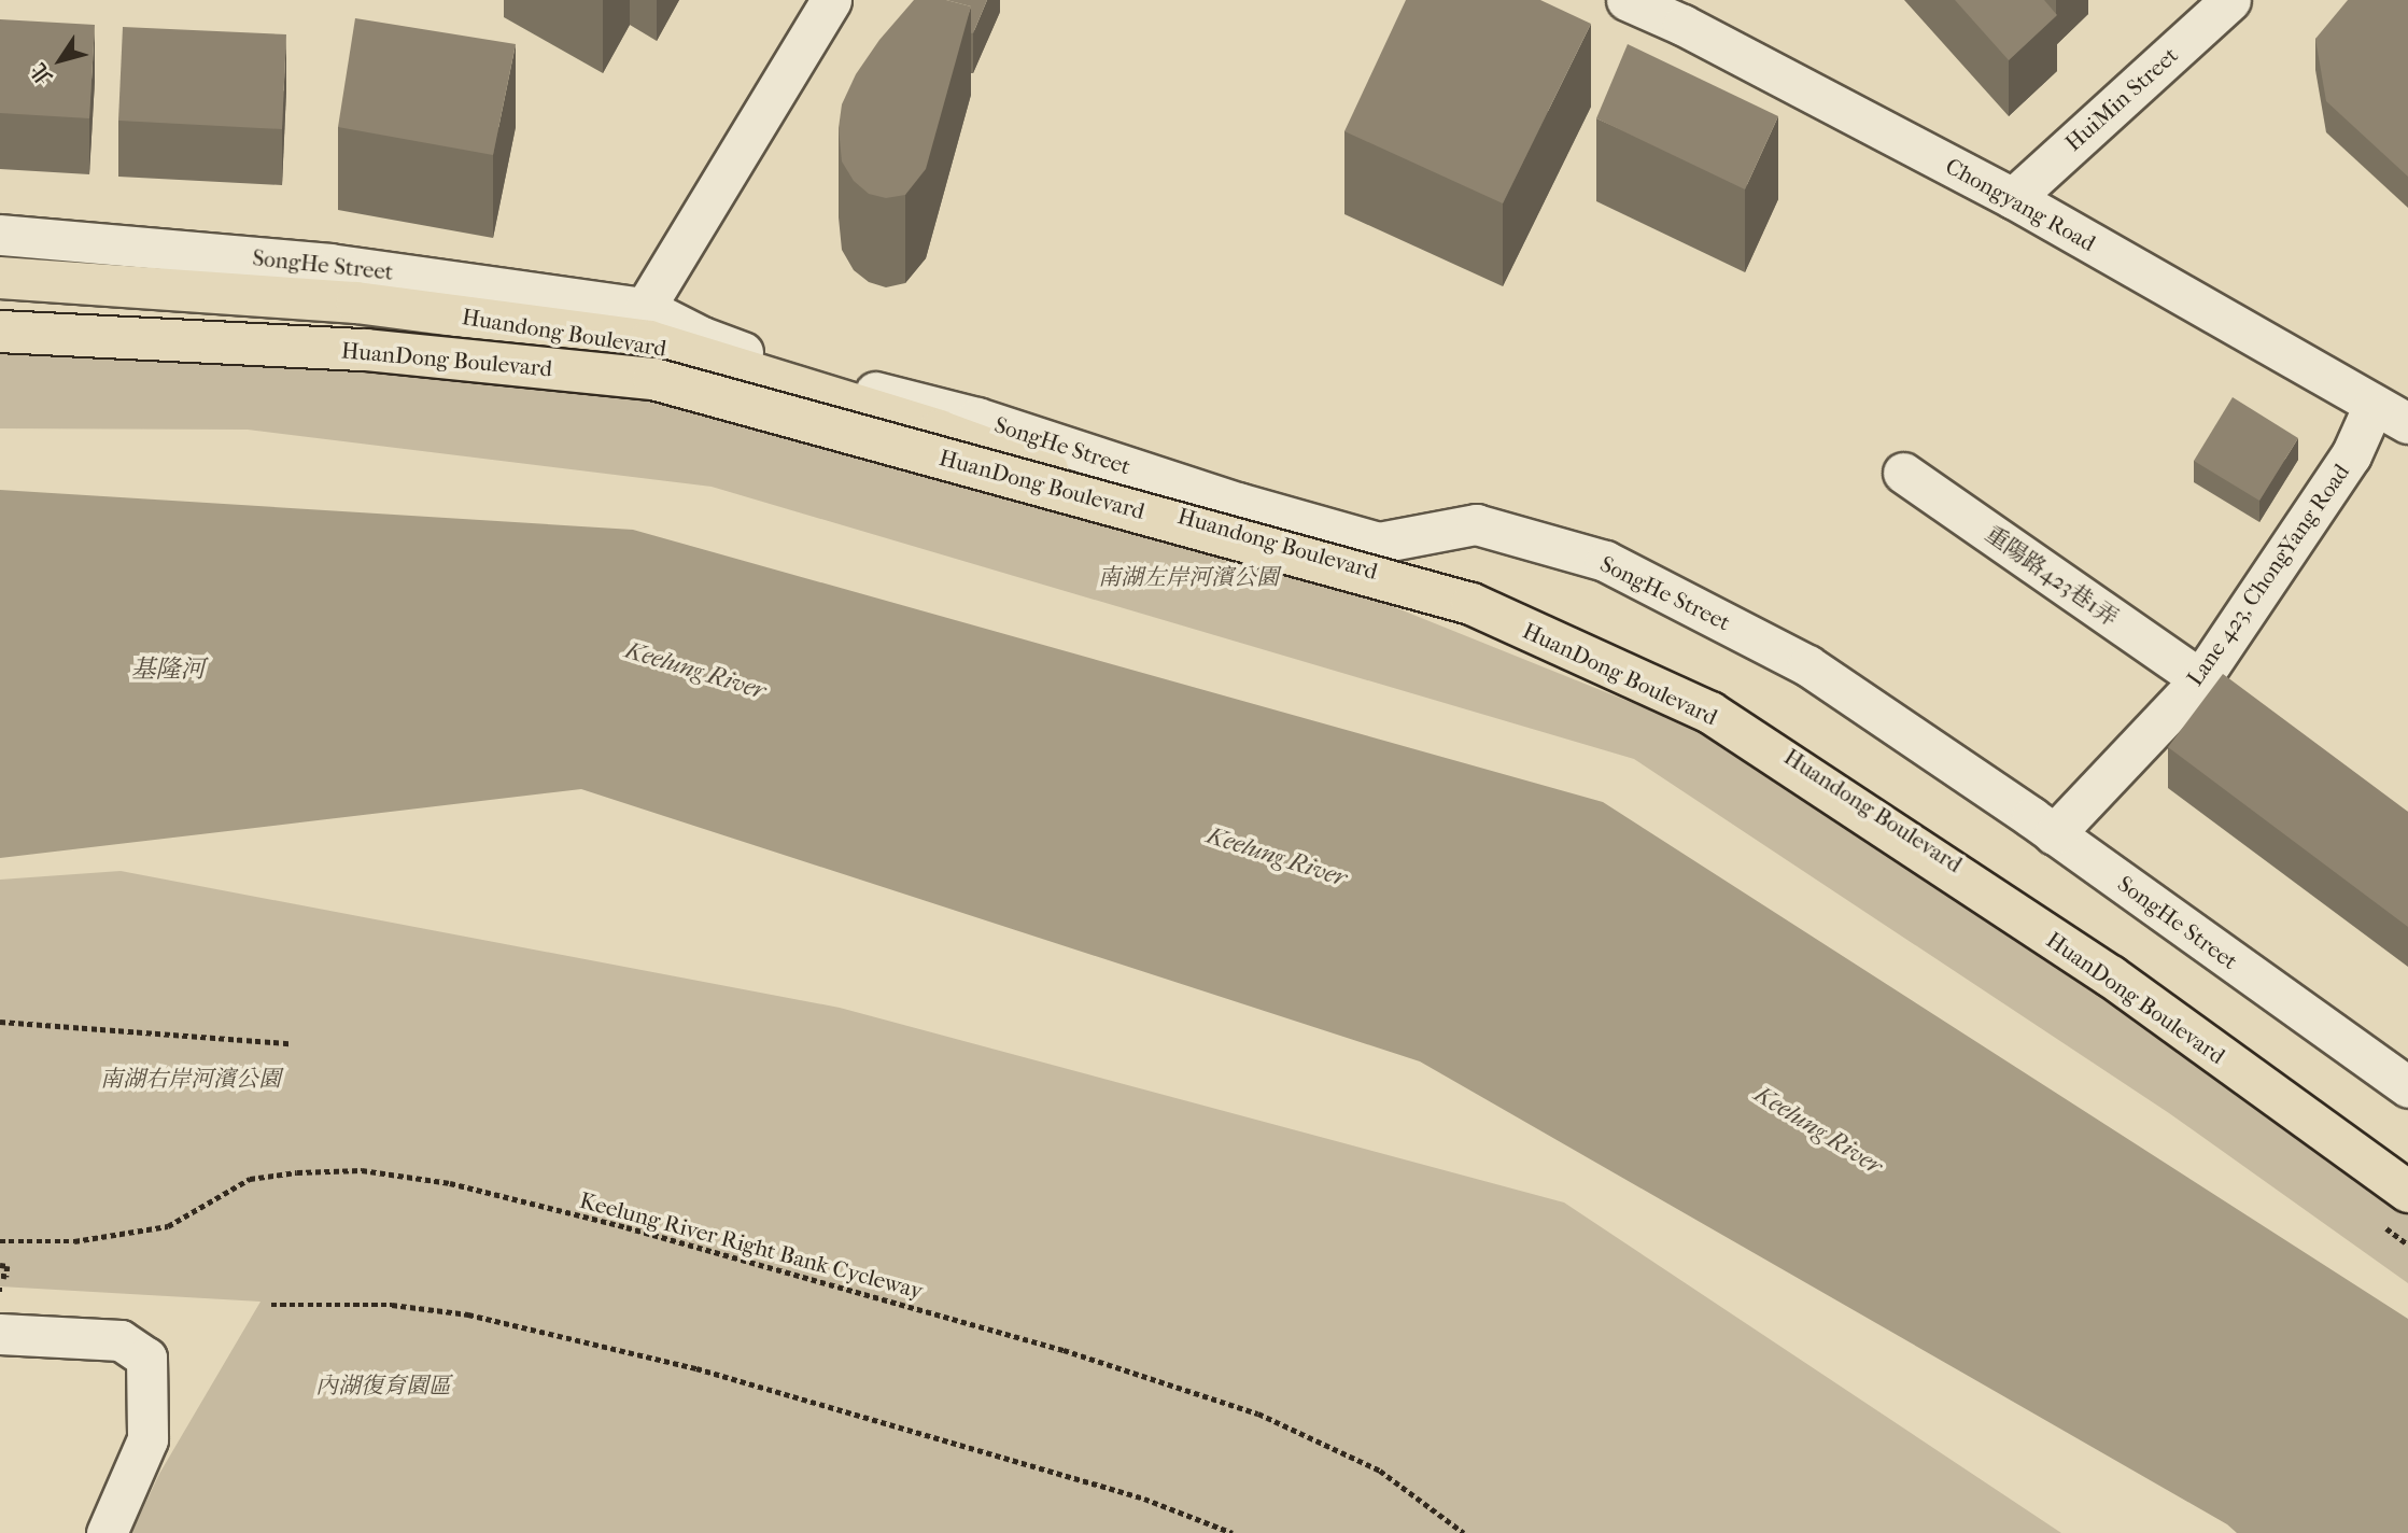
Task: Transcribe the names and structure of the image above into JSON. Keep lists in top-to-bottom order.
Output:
{
  "streets": {
    "highway": ["Huandong Boulevard", "HuanDong Boulevard"],
    "street": [
      "HuiMin Street",
      "Chongyang Road",
      "SongHe Street",
      "Lane 423, ChongYang Road",
      "重陽路423巷1弄"
    ],
    "path": ["Keelung River Right Bank Cycleway"]
  },
  "crossings": [
    ["HuiMin Street", "Chongyang Road"],
    ["Chongyang Road", "Lane 423, ChongYang Road"],
    ["SongHe Street", "Lane 423, ChongYang Road"],
    ["Huandong Boulevard", "HuanDong Boulevard"],
    ["Lane 423, ChongYang Road", "重陽路423巷1弄"]
  ],
  "water": ["基隆河", "Keelung River"],
  "parks": ["南湖左岸河濱公園", "南湖右岸河濱公園", "內湖復育園區"],
  "north": "bottom left"
}
